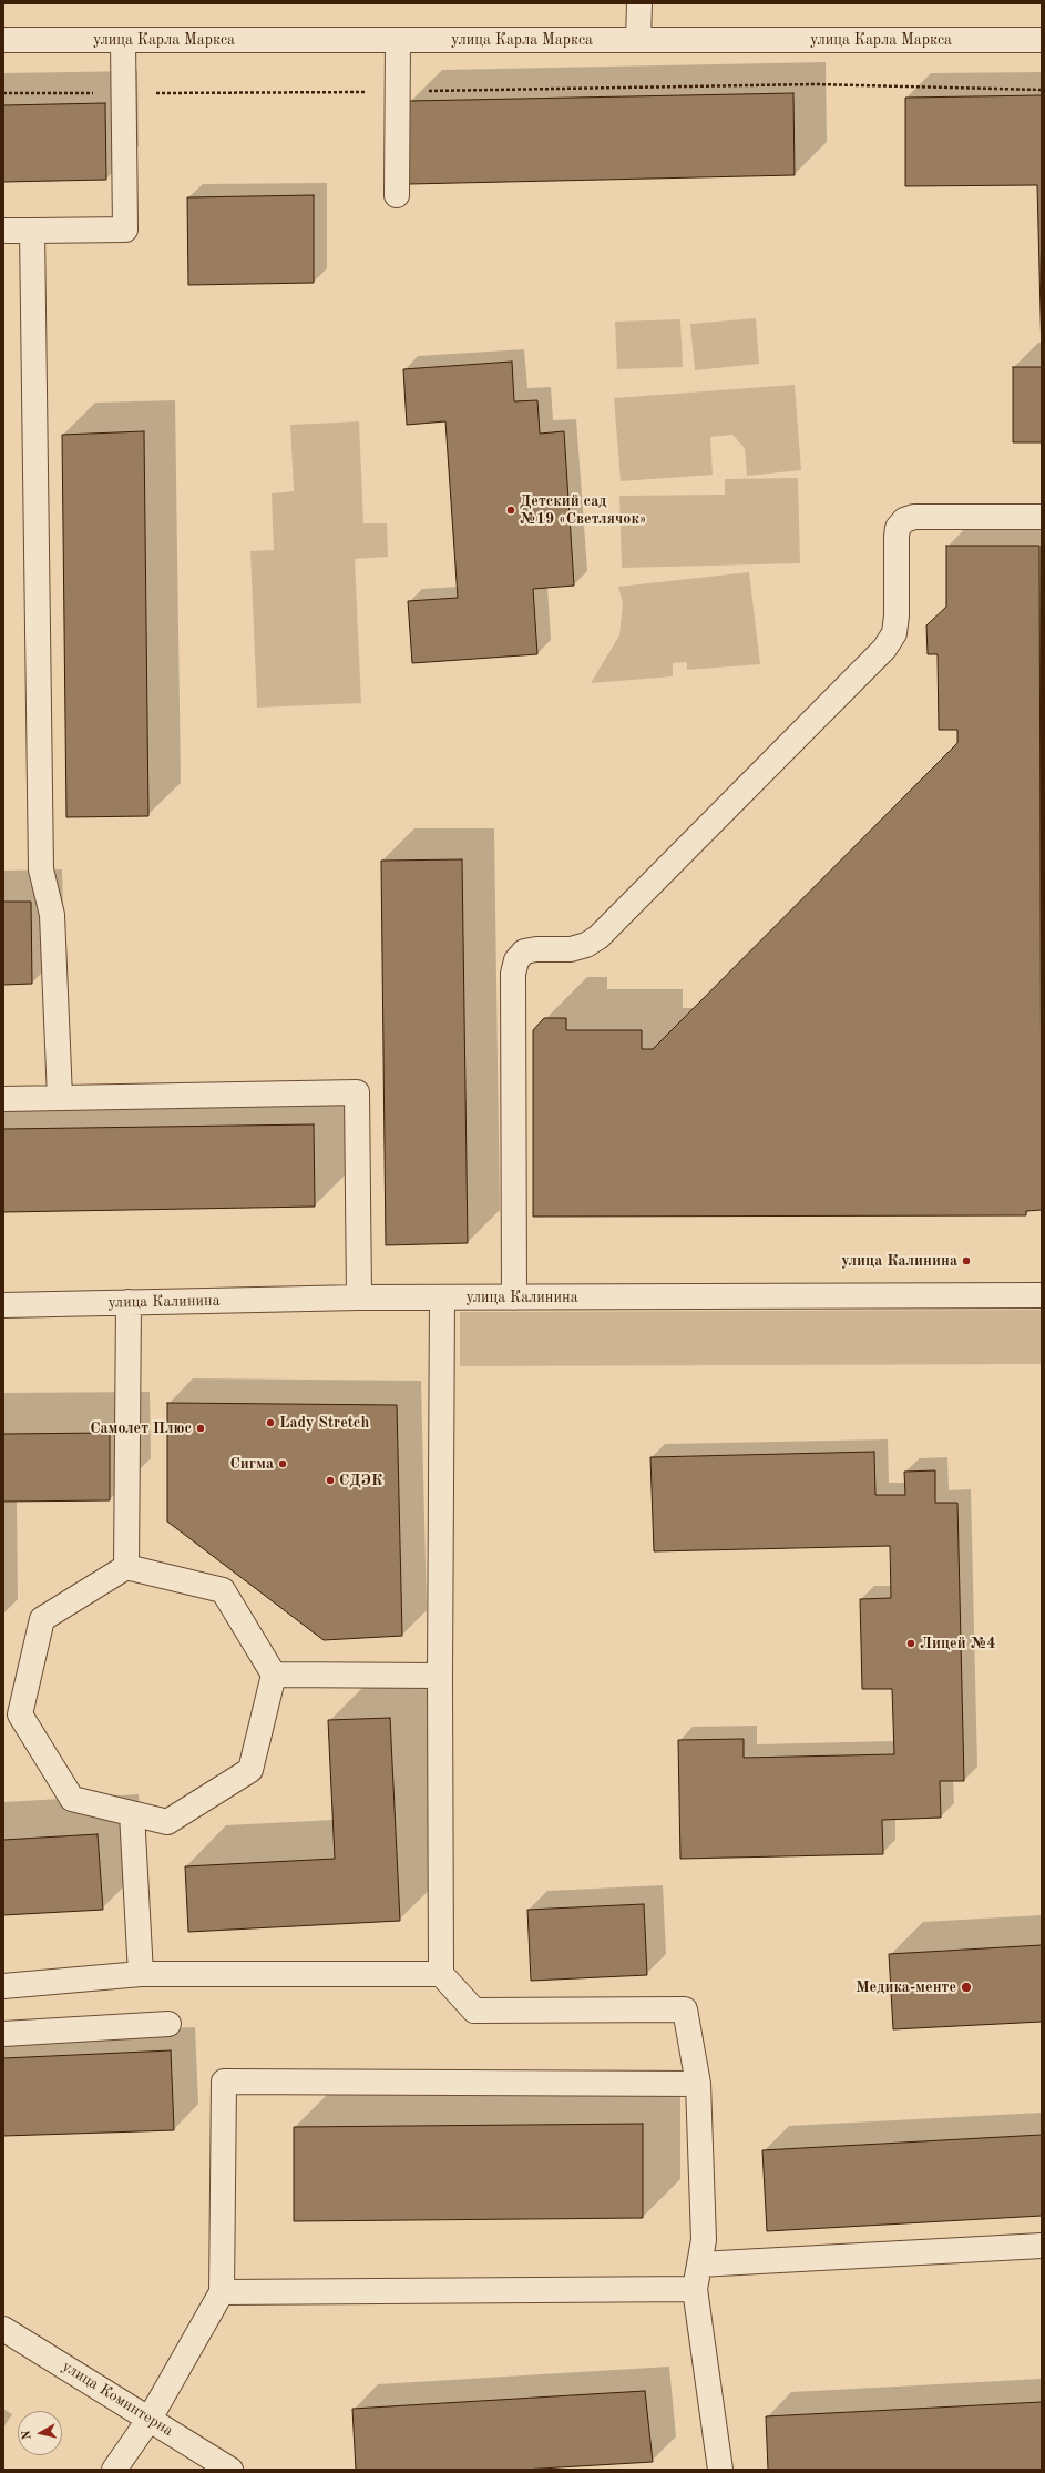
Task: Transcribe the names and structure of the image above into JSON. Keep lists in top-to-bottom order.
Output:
{
  "streets": {
    "street": ["улица Карла Маркса", "улица Калинина", "улица Коминтерна"]
  },
  "places": [
    "Детский сад №19 «Светлячок»",
    "улица Калинина",
    "Lady Stretch",
    "Самолет Плюс",
    "Сигма",
    "СДЭК",
    "Лицей №4",
    "Медика-менте"
  ],
  "north": "left"
}
